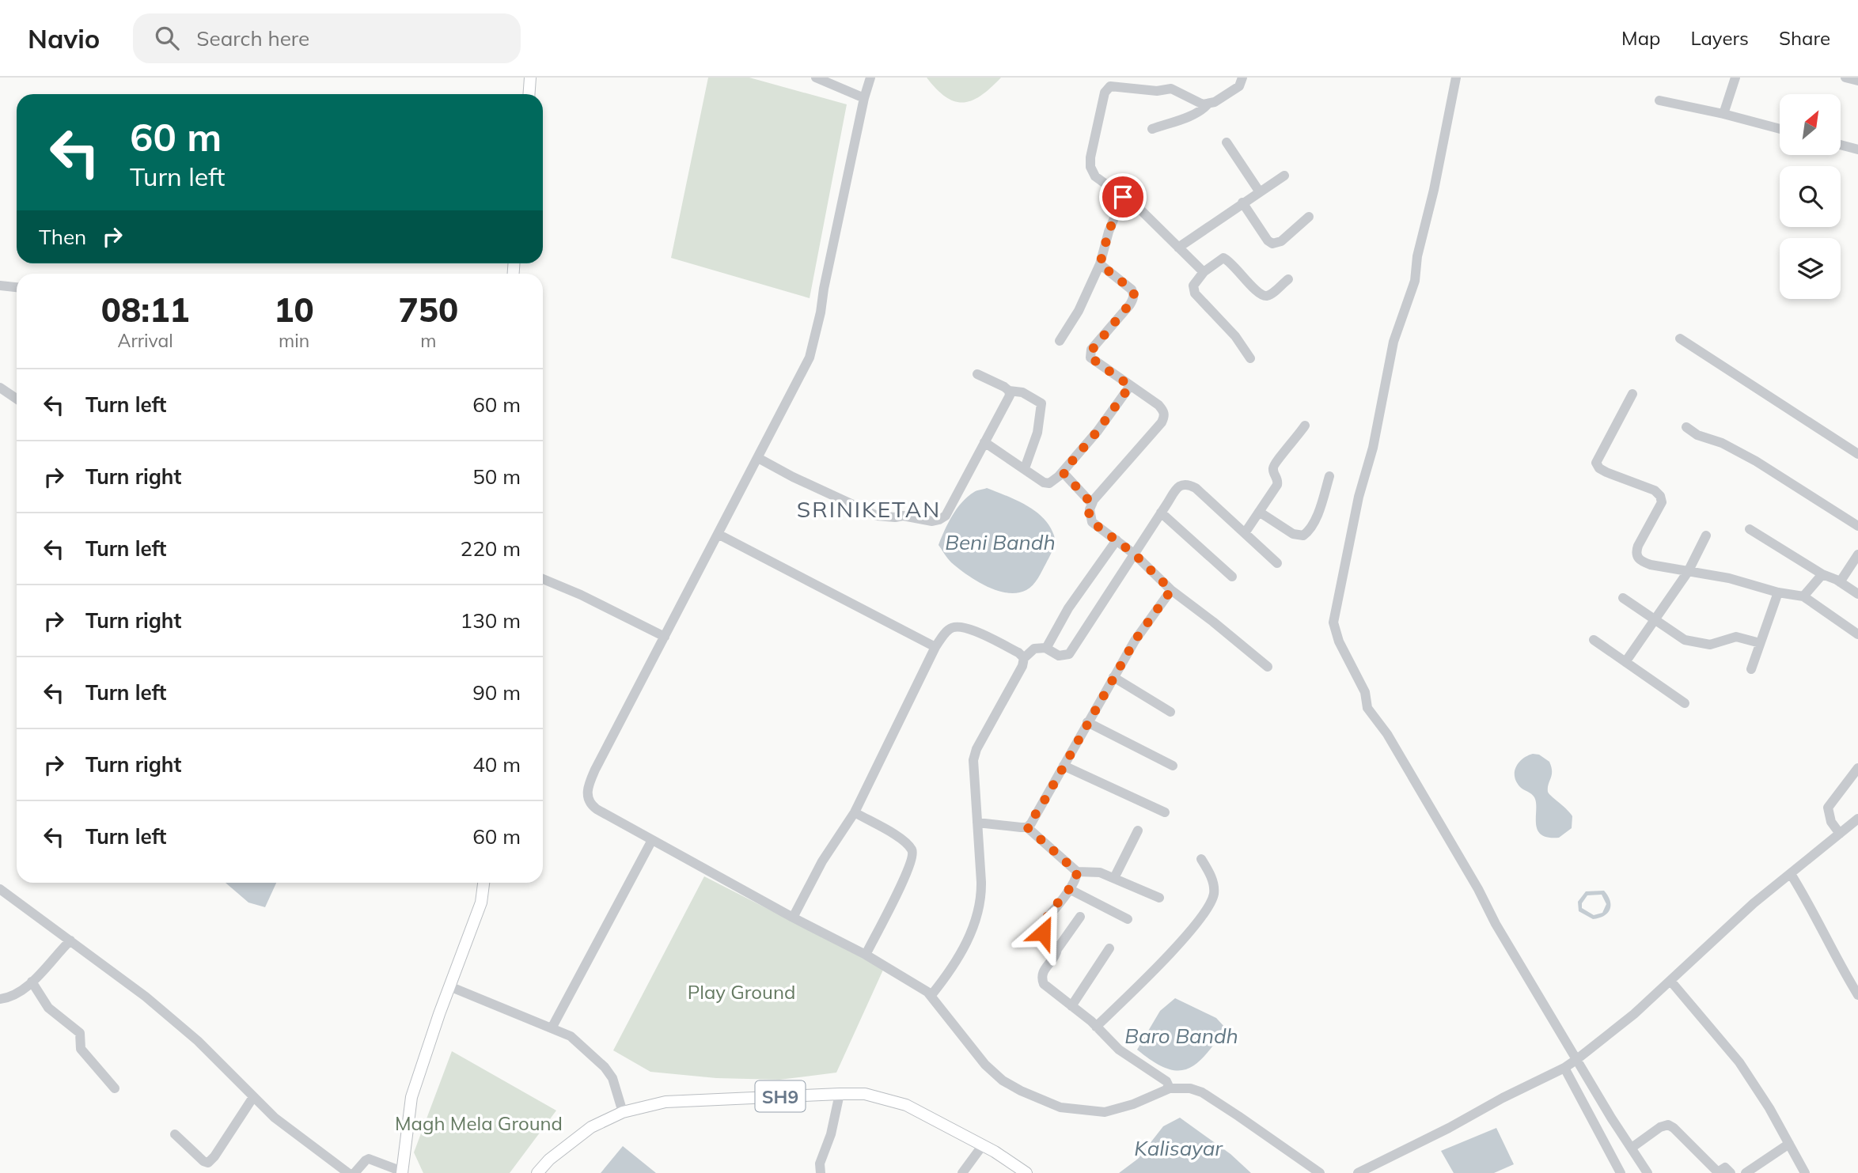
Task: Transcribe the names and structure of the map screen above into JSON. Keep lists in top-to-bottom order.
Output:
{
  "streets": {
    "main road": ["SH9"]
  },
  "districts": ["SRINIKETAN"],
  "water": ["Beni Bandh", "Baro Bandh", "Kalisayar"],
  "parks": ["Play Ground", "Magh Mela Ground"],
  "north": "top right",
  "page": {
    "header": "Navio",
    "search": "Search here",
    "nav": ["Map", "Layers", "Share"],
    "turn": ["60 m", "Turn left"],
    "then": "Then",
    "eta": [
      "08:11",
      "Arrival",
      "10",
      "min",
      "750",
      "m"
    ],
    "list": [
      {
        "name": "Turn left",
        "value": "60 m"
      },
      {
        "name": "Turn right",
        "value": "50 m"
      },
      {
        "name": "Turn left",
        "value": "220 m"
      },
      {
        "name": "Turn right",
        "value": "130 m"
      },
      {
        "name": "Turn left",
        "value": "90 m"
      },
      {
        "name": "Turn right",
        "value": "40 m"
      },
      {
        "name": "Turn left",
        "value": "60 m"
      }
    ]
  }
}
